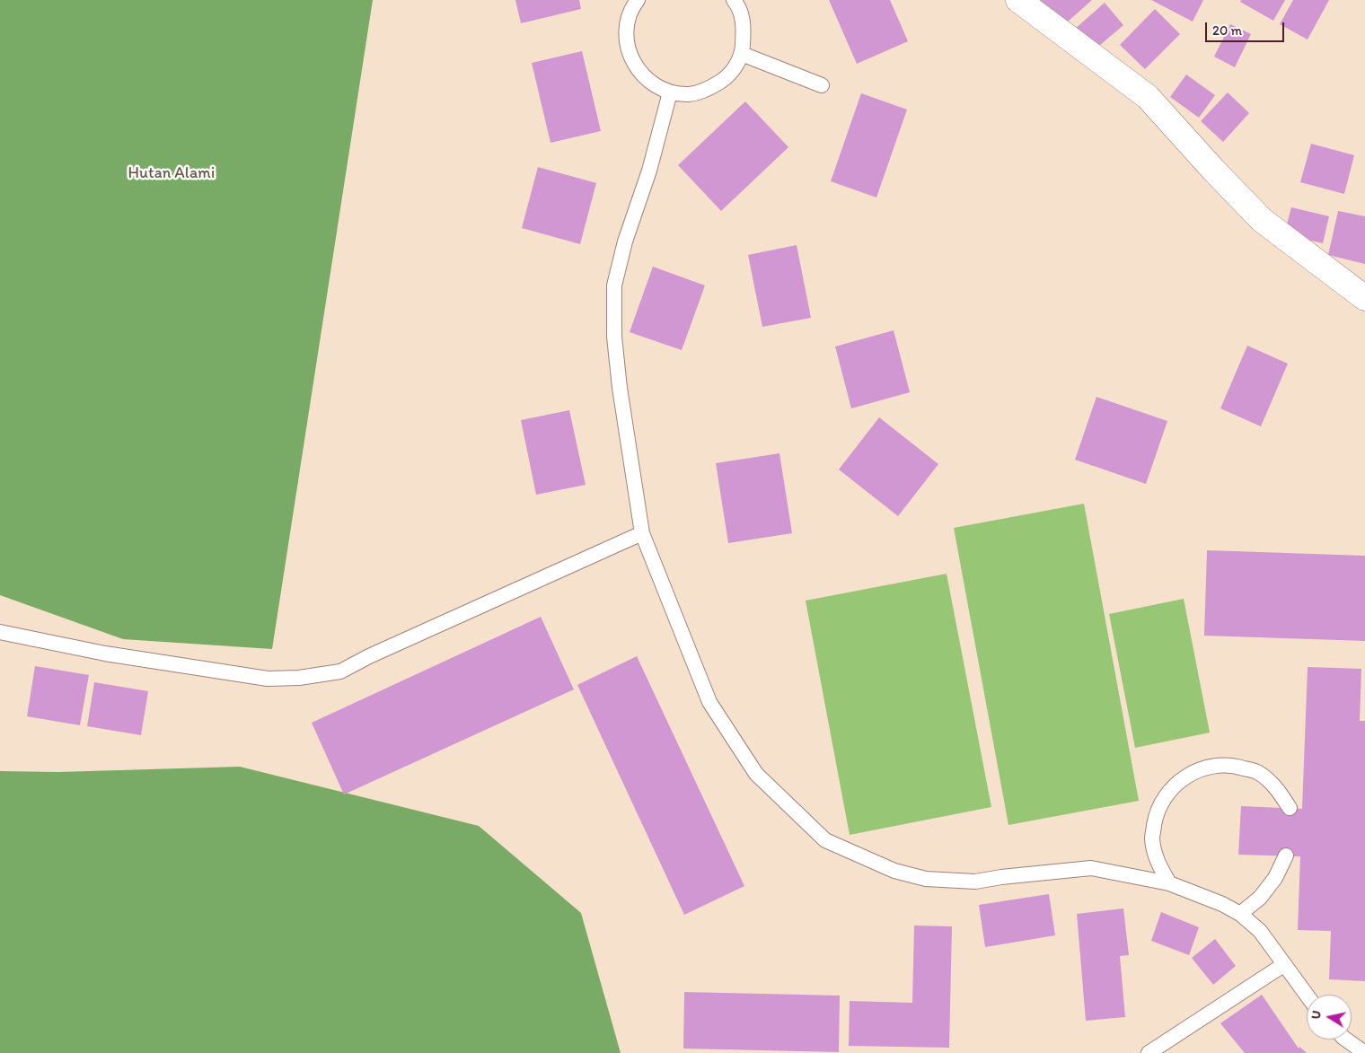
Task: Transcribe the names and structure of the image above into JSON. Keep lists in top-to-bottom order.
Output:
{
  "parks": ["Hutan Alami"],
  "scale_bar": "20 m",
  "north": "left"
}
